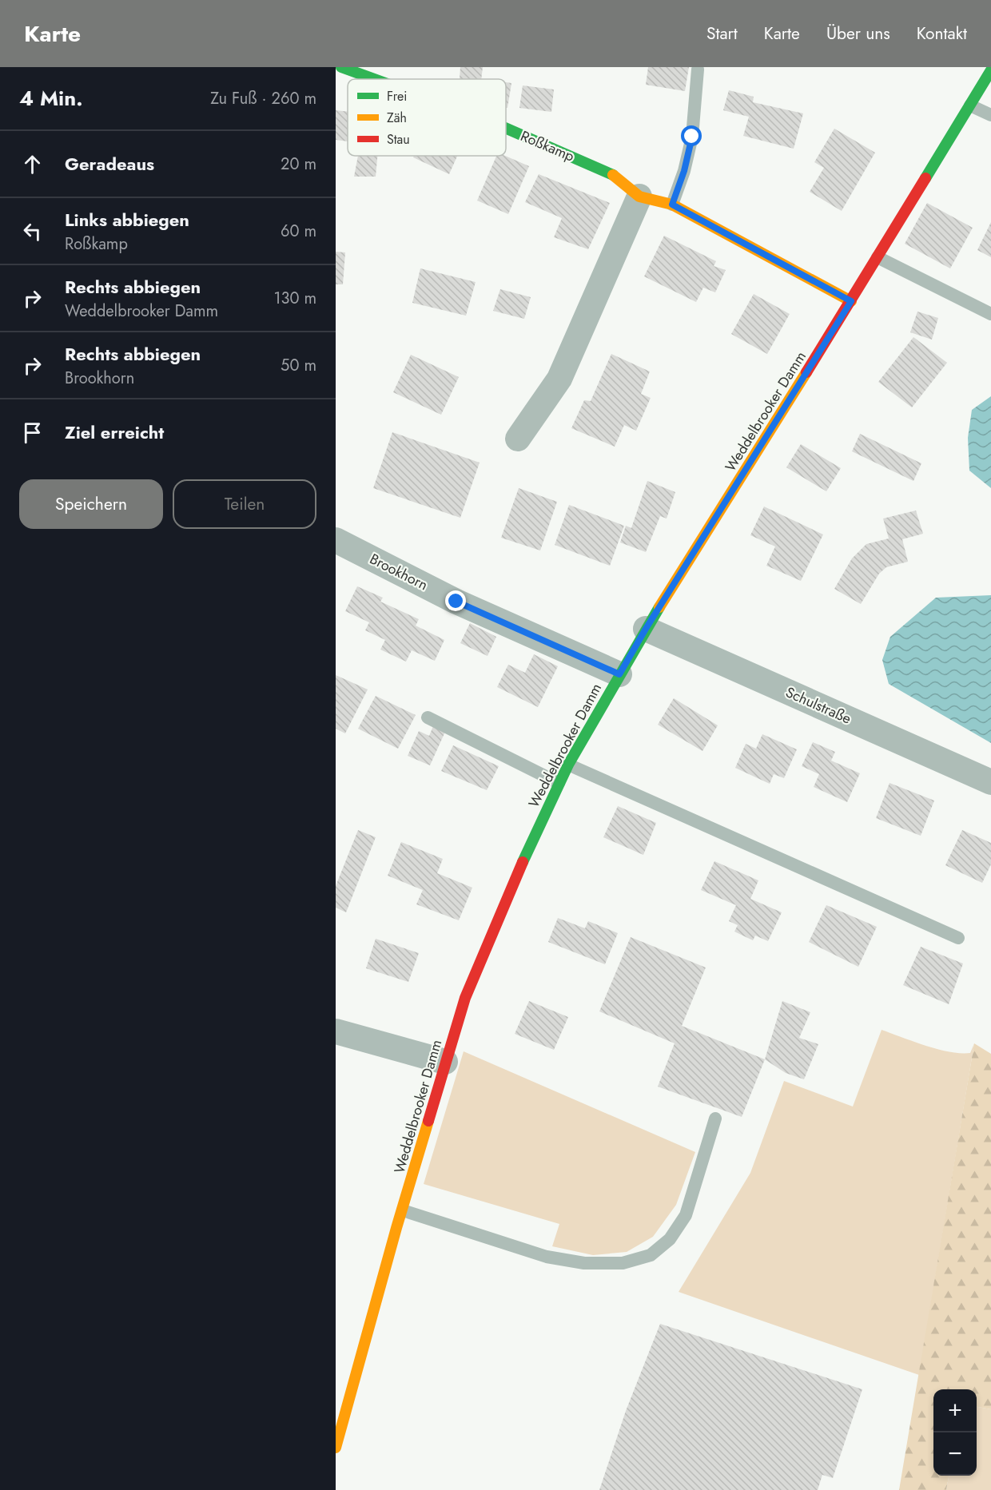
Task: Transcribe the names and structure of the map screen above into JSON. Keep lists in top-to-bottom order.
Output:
{
  "streets": {
    "street": [
      "Roßkamp",
      "Weddelbrooker Damm",
      "Brookhorn",
      "Schulstraße"
    ]
  },
  "crossings": [
    ["Roßkamp", "Weddelbrooker Damm"],
    ["Weddelbrooker Damm", "Brookhorn"],
    ["Weddelbrooker Damm", "Schulstraße"]
  ],
  "legend": ["Frei", "Zäh", "Stau"],
  "page": {
    "header": "Karte",
    "nav": [
      "Start",
      "Karte",
      "Über uns",
      "Kontakt"
    ],
    "heading": ["4 Min.", "Zu Fuß · 260 m"],
    "list": [
      ["Geradeaus", "20 m"],
      ["Links abbiegen", "Roßkamp", "60 m"],
      ["Rechts abbiegen", "Weddelbrooker Damm", "130 m"],
      ["Rechts abbiegen", "Brookhorn", "50 m"],
      "Ziel erreicht"
    ],
    "buttons": ["Speichern", "Teilen"],
    "map_buttons": ["+", "−"]
  }
}
